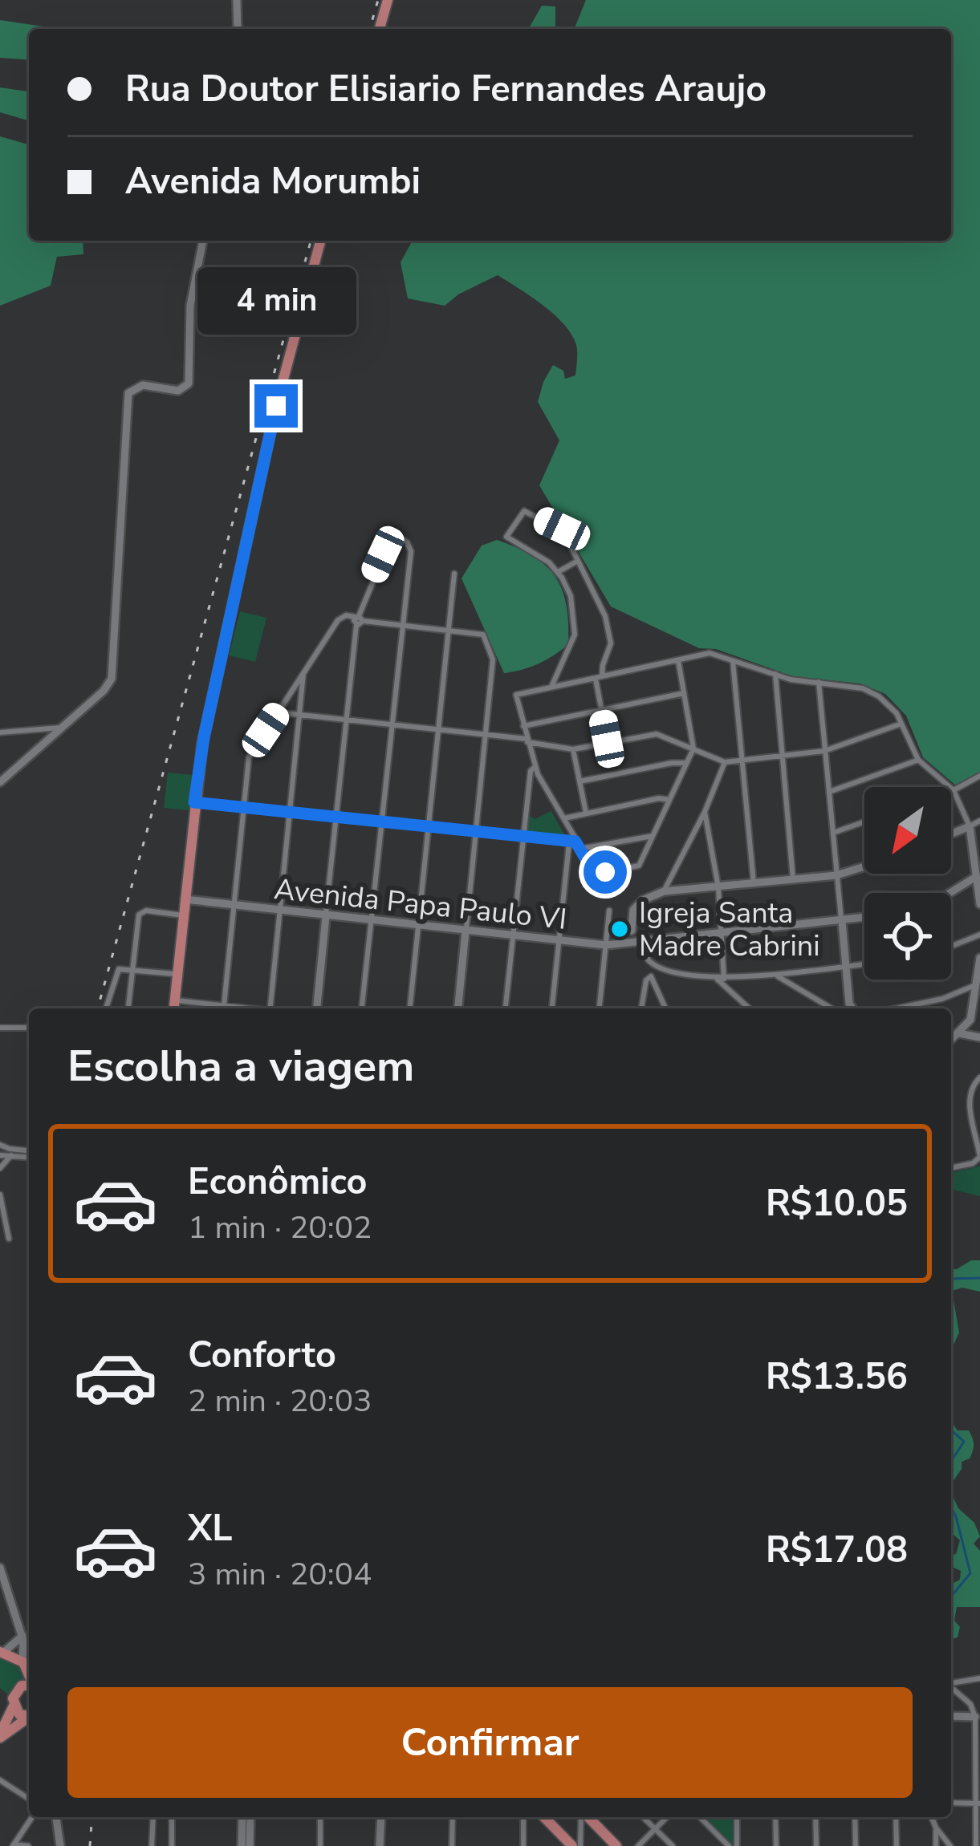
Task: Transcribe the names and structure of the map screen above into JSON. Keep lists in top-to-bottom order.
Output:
{
  "streets": {
    "main road": ["Avenida Papa Paulo VI"]
  },
  "places": ["Igreja Santa Madre Cabrini"],
  "north": "bottom left",
  "page": {
    "banner": ["Rua Doutor Elisiario Fernandes Araujo", "Avenida Morumbi"],
    "bubble": "4 min",
    "heading": "Escolha a viagem",
    "list": [
      {
        "name": "Econômico",
        "note": "1 min · 20:02",
        "value": "R$10.05"
      },
      {
        "name": "Conforto",
        "note": "2 min · 20:03",
        "value": "R$13.56"
      },
      {
        "name": "XL",
        "note": "3 min · 20:04",
        "value": "R$17.08"
      }
    ],
    "buttons": "Confirmar"
  }
}
